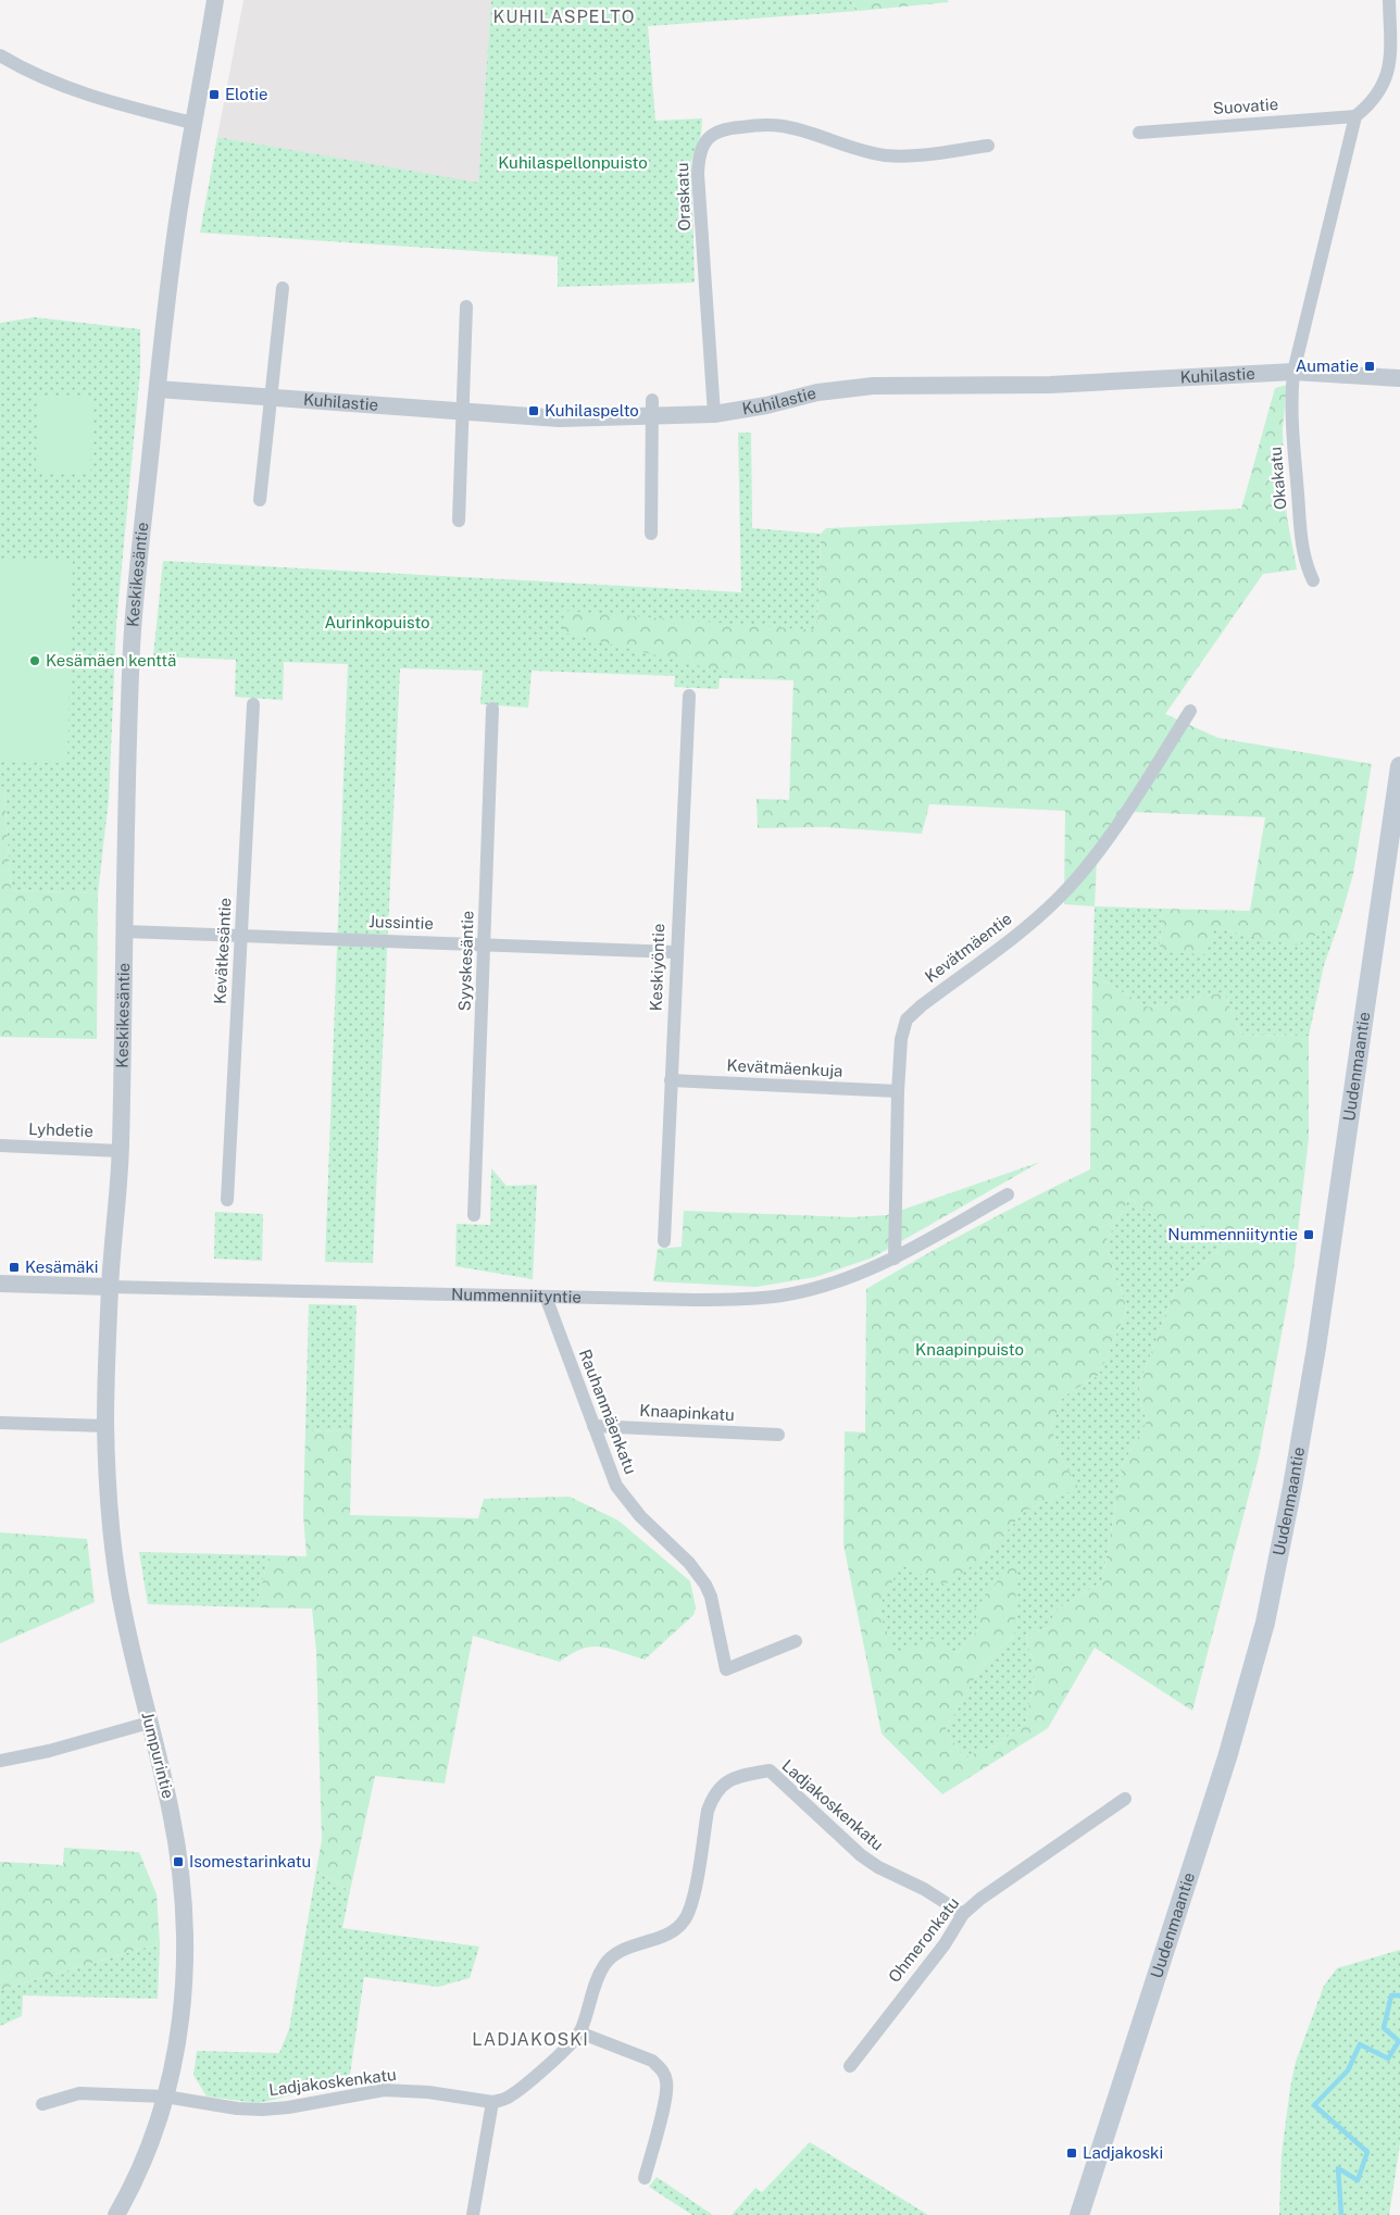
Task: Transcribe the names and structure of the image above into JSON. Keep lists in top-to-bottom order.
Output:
{
  "streets": {
    "main road": ["Uudenmaantie"],
    "street": [
      "Suovatie",
      "Oraskatu",
      "Kuhilastie",
      "Okakatu",
      "Keskikesäntie",
      "Jussintie",
      "Kevätmäentie",
      "Kevätkesäntie",
      "Syyskesäntie",
      "Keskiyöntie",
      "Kevätmäenkuja",
      "Lyhdetie",
      "Nummenniityntie",
      "Rauhanmäenkatu",
      "Knaapinkatu",
      "Jumpurintie",
      "Ladjakoskenkatu",
      "Ohmeronkatu"
    ]
  },
  "crossings": [
    ["Oraskatu", "Kuhilastie"],
    ["Kuhilastie", "Okakatu"],
    ["Kuhilastie", "Keskikesäntie"],
    ["Keskikesäntie", "Jussintie"],
    ["Keskikesäntie", "Lyhdetie"],
    ["Keskikesäntie", "Nummenniityntie"],
    ["Keskikesäntie", "Jumpurintie"],
    ["Jussintie", "Kevätkesäntie"],
    ["Jussintie", "Syyskesäntie"],
    ["Jussintie", "Keskiyöntie"],
    ["Kevätmäentie", "Kevätmäenkuja"],
    ["Kevätmäentie", "Nummenniityntie"],
    ["Keskiyöntie", "Kevätmäenkuja"],
    ["Nummenniityntie", "Rauhanmäenkatu"],
    ["Nummenniityntie", "Jumpurintie"],
    ["Rauhanmäenkatu", "Knaapinkatu"],
    ["Jumpurintie", "Ladjakoskenkatu"],
    ["Ladjakoskenkatu", "Ohmeronkatu"]
  ],
  "districts": ["KUHILASPELTO", "LADJAKOSKI"],
  "parks": ["Kuhilaspellonpuisto", "Aurinkopuisto", "Knaapinpuisto"],
  "places": {
    "transit": [
      "Elotie",
      "Aumatie",
      "Kuhilaspelto",
      "Nummenniityntie",
      "Kesämäki",
      "Isomestarinkatu",
      "Ladjakoski"
    ],
    "other": ["Kesämäen kenttä"]
  }
}
